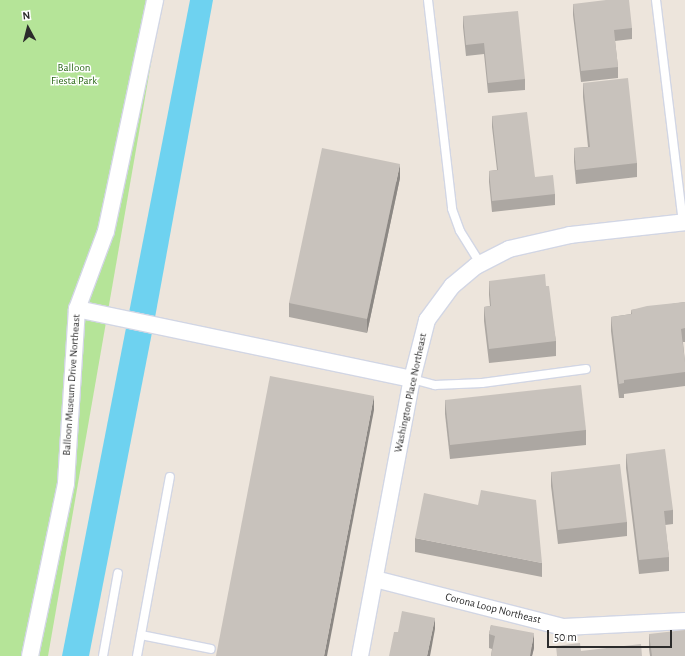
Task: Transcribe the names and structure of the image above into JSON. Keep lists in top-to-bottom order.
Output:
{
  "streets": {
    "street": ["Balloon Museum Drive Northeast", "Washington Place Northeast", "Corona Loop Northeast"]
  },
  "crossings": [
    ["Washington Place Northeast", "Corona Loop Northeast"]
  ],
  "parks": ["Balloon Fiesta Park"],
  "scale_bar": "50 m",
  "north": "top"
}
